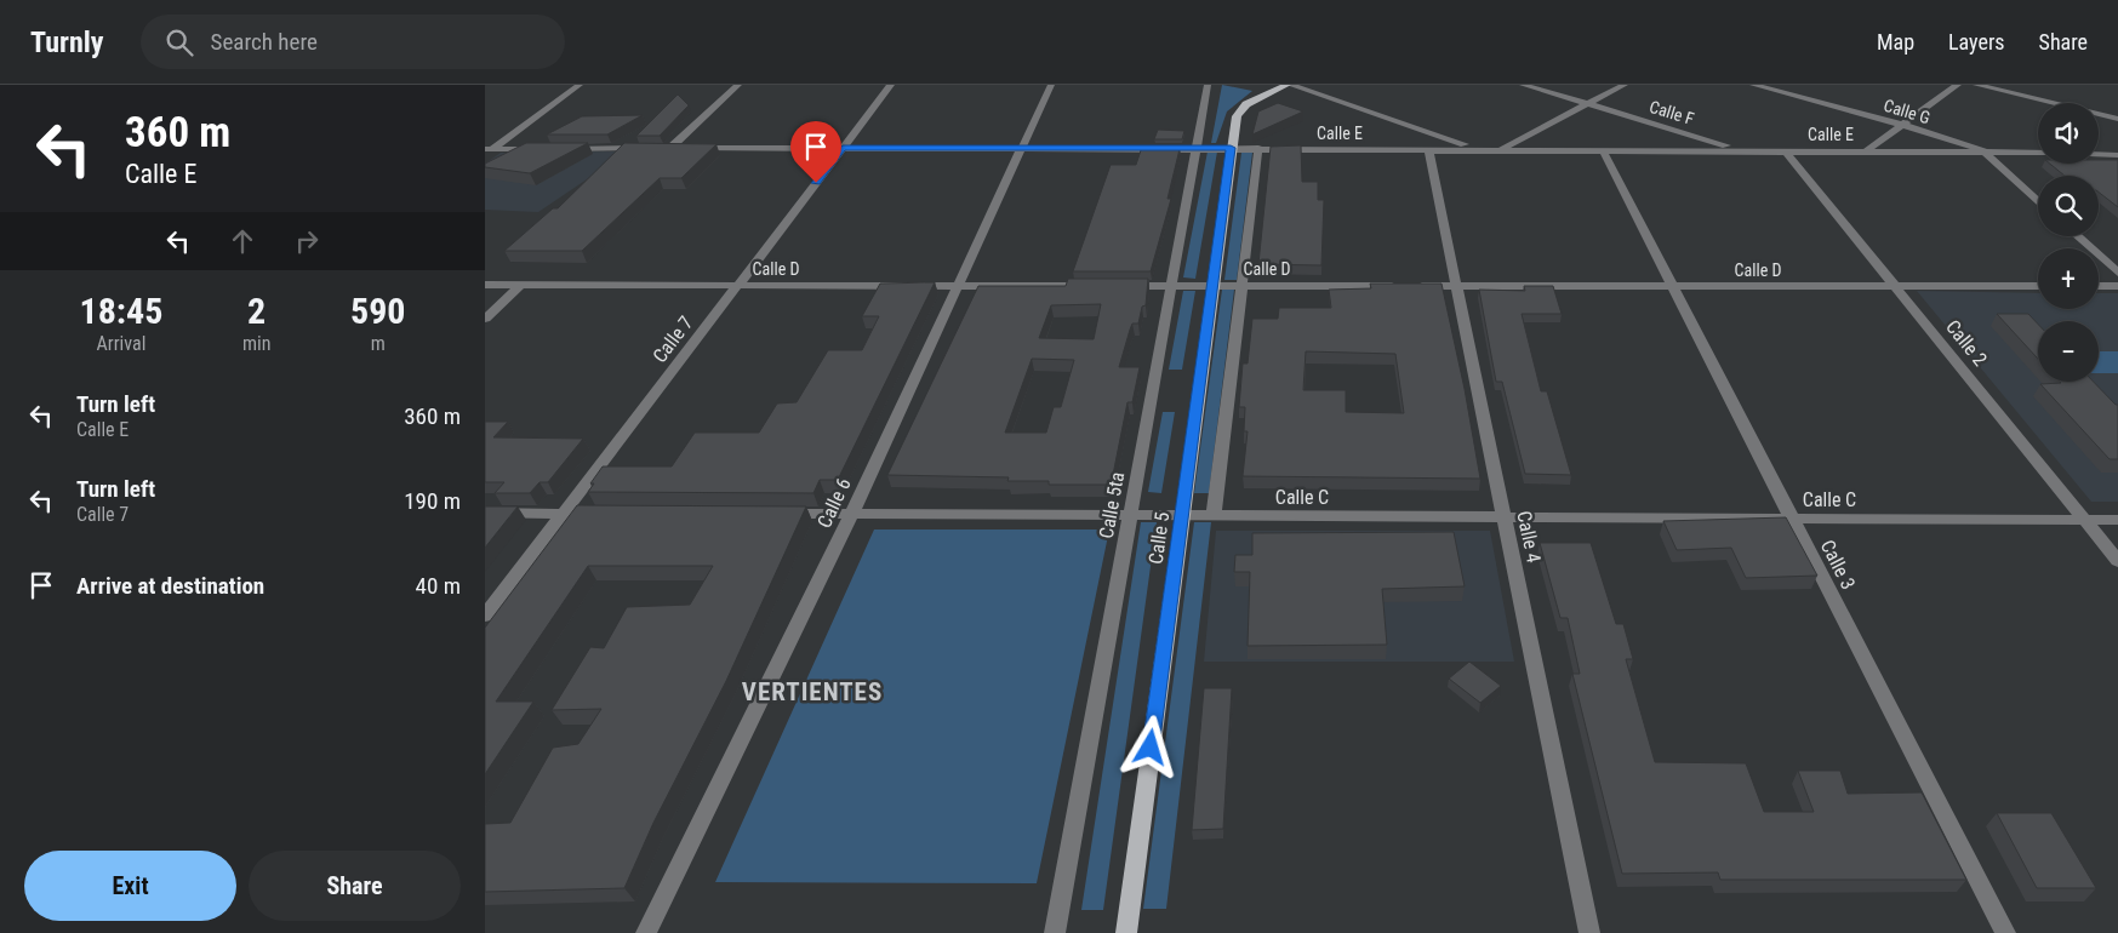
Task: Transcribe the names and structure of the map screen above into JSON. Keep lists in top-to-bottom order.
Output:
{
  "streets": {
    "main road": ["Calle 5"],
    "street": [
      "Calle G",
      "Calle F",
      "Calle E",
      "Calle D",
      "Calle 7",
      "Calle 2",
      "Calle C",
      "Calle 6",
      "Calle 5ta",
      "Calle 4",
      "Calle 3"
    ]
  },
  "crossings": [
    ["Calle G", "Calle E"],
    ["Calle F", "Calle E"],
    ["Calle E", "Calle 7"],
    ["Calle E", "Calle 2"],
    ["Calle E", "Calle 6"],
    ["Calle E", "Calle 5ta"],
    ["Calle E", "Calle 4"],
    ["Calle E", "Calle 5"],
    ["Calle E", "Calle 3"],
    ["Calle D", "Calle 7"],
    ["Calle D", "Calle 2"],
    ["Calle D", "Calle 6"],
    ["Calle D", "Calle 5ta"],
    ["Calle D", "Calle 4"],
    ["Calle D", "Calle 5"],
    ["Calle D", "Calle 3"],
    ["Calle 2", "Calle C"],
    ["Calle C", "Calle 6"],
    ["Calle C", "Calle 5ta"],
    ["Calle C", "Calle 4"],
    ["Calle C", "Calle 5"],
    ["Calle C", "Calle 3"]
  ],
  "districts": ["VERTIENTES"],
  "page": {
    "header": "Turnly",
    "search": "Search here",
    "nav": ["Map", "Layers", "Share"],
    "turn": ["360 m", "Calle E"],
    "map_buttons": ["+", "−"],
    "eta": [
      "18:45",
      "Arrival",
      "2",
      "min",
      "590",
      "m"
    ],
    "list": [
      {
        "name": "Turn left",
        "note": "Calle E",
        "value": "360 m"
      },
      {
        "name": "Turn left",
        "note": "Calle 7",
        "value": "190 m"
      },
      {
        "name": "Arrive at destination",
        "value": "40 m"
      }
    ],
    "buttons": ["Exit", "Share"]
  }
}
